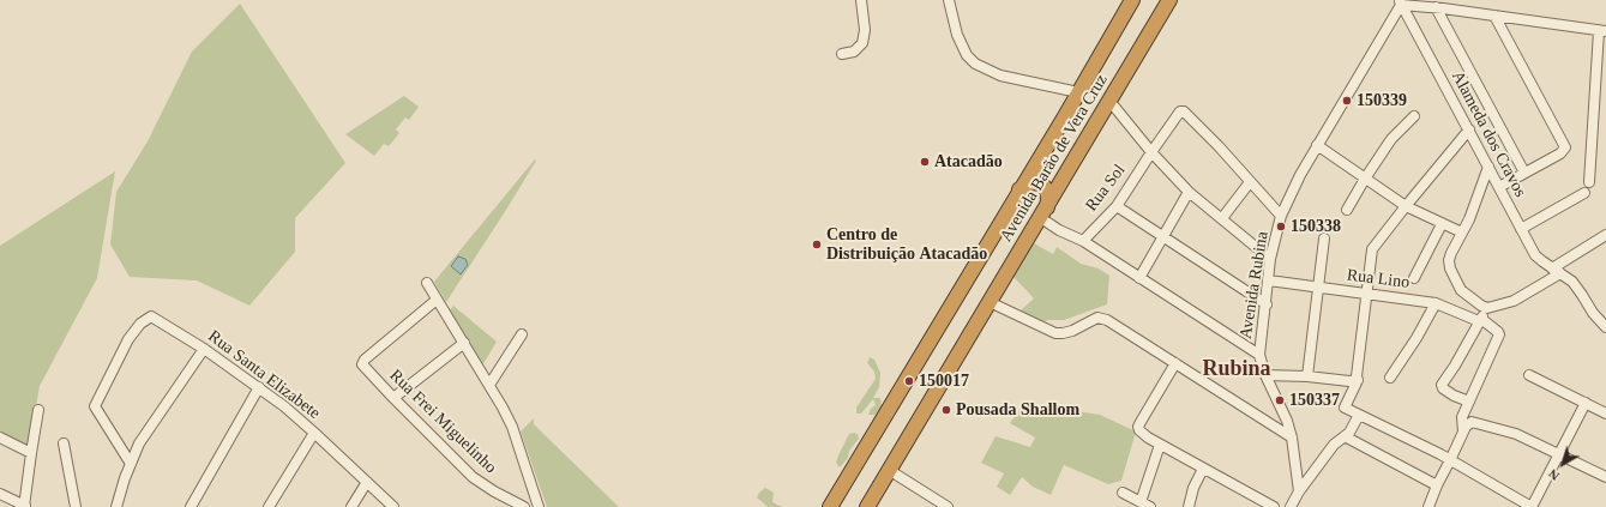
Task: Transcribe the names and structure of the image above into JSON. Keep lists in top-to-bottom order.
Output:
{
  "streets": {
    "highway": ["Avenida Barão de Vera Cruz"],
    "street": [
      "Alameda dos Cravos",
      "Rua Sol",
      "Rua Lino",
      "Avenida Rubina",
      "Rua Santa Elizabete",
      "Rua Frei Miguelinho"
    ]
  },
  "crossings": [
    ["Alameda dos Cravos", "Avenida Rubina"],
    ["Rua Lino", "Avenida Rubina"]
  ],
  "districts": ["Rubina"],
  "places": [
    "150339",
    "Atacadão",
    "150338",
    "Centro de Distribuição Atacadão",
    "150017",
    "150337",
    "Pousada Shallom"
  ],
  "north": "bottom left"
}
